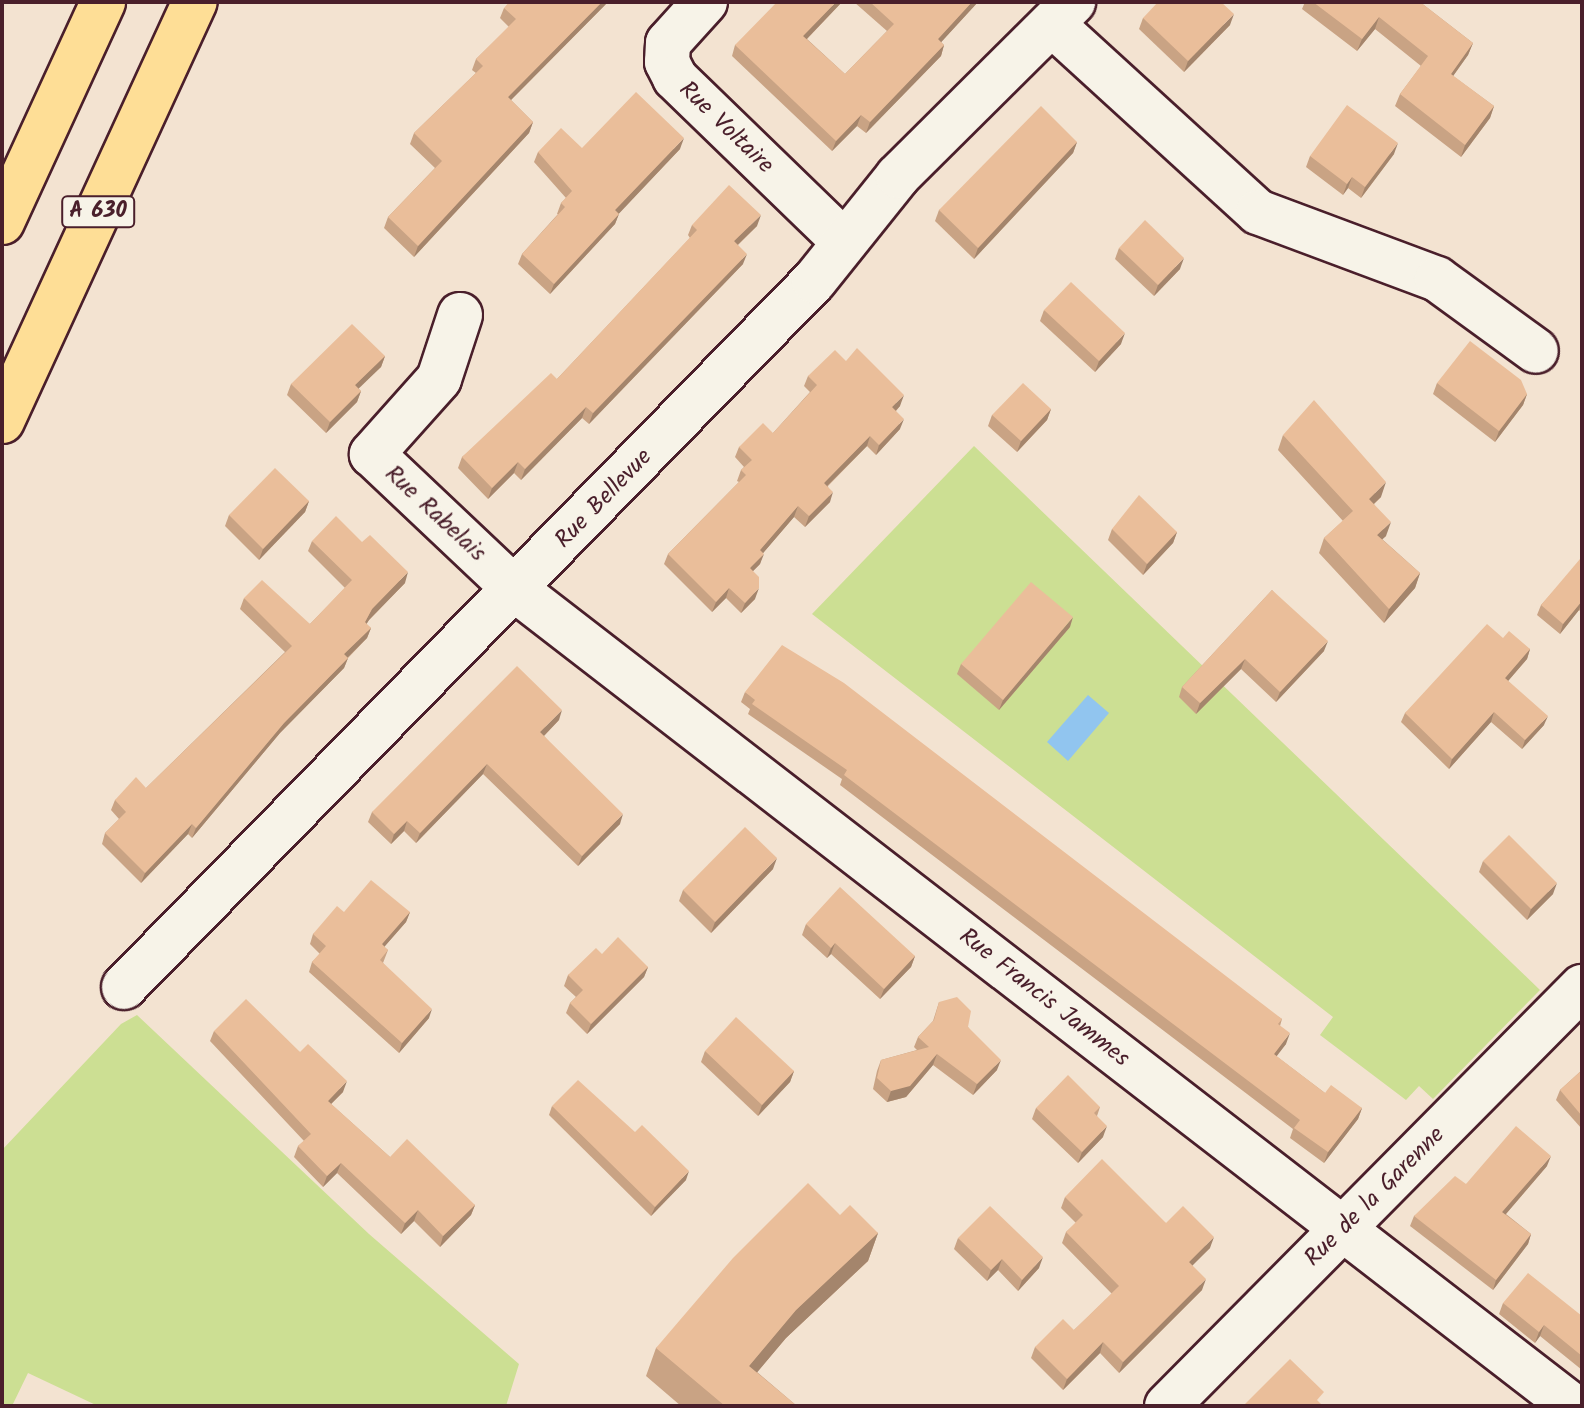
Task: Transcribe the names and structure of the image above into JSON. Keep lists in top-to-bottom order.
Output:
{
  "streets": {
    "highway": ["A 630"],
    "street": [
      "Rue Voltaire",
      "Rue Bellevue",
      "Rue Rabelais",
      "Rue Francis Jammes",
      "Rue de la Garenne"
    ]
  },
  "crossings": [
    ["Rue Voltaire", "Rue Bellevue"],
    ["Rue Bellevue", "Rue Rabelais"],
    ["Rue Bellevue", "Rue Francis Jammes"],
    ["Rue Rabelais", "Rue Francis Jammes"],
    ["Rue Francis Jammes", "Rue de la Garenne"]
  ]
}
